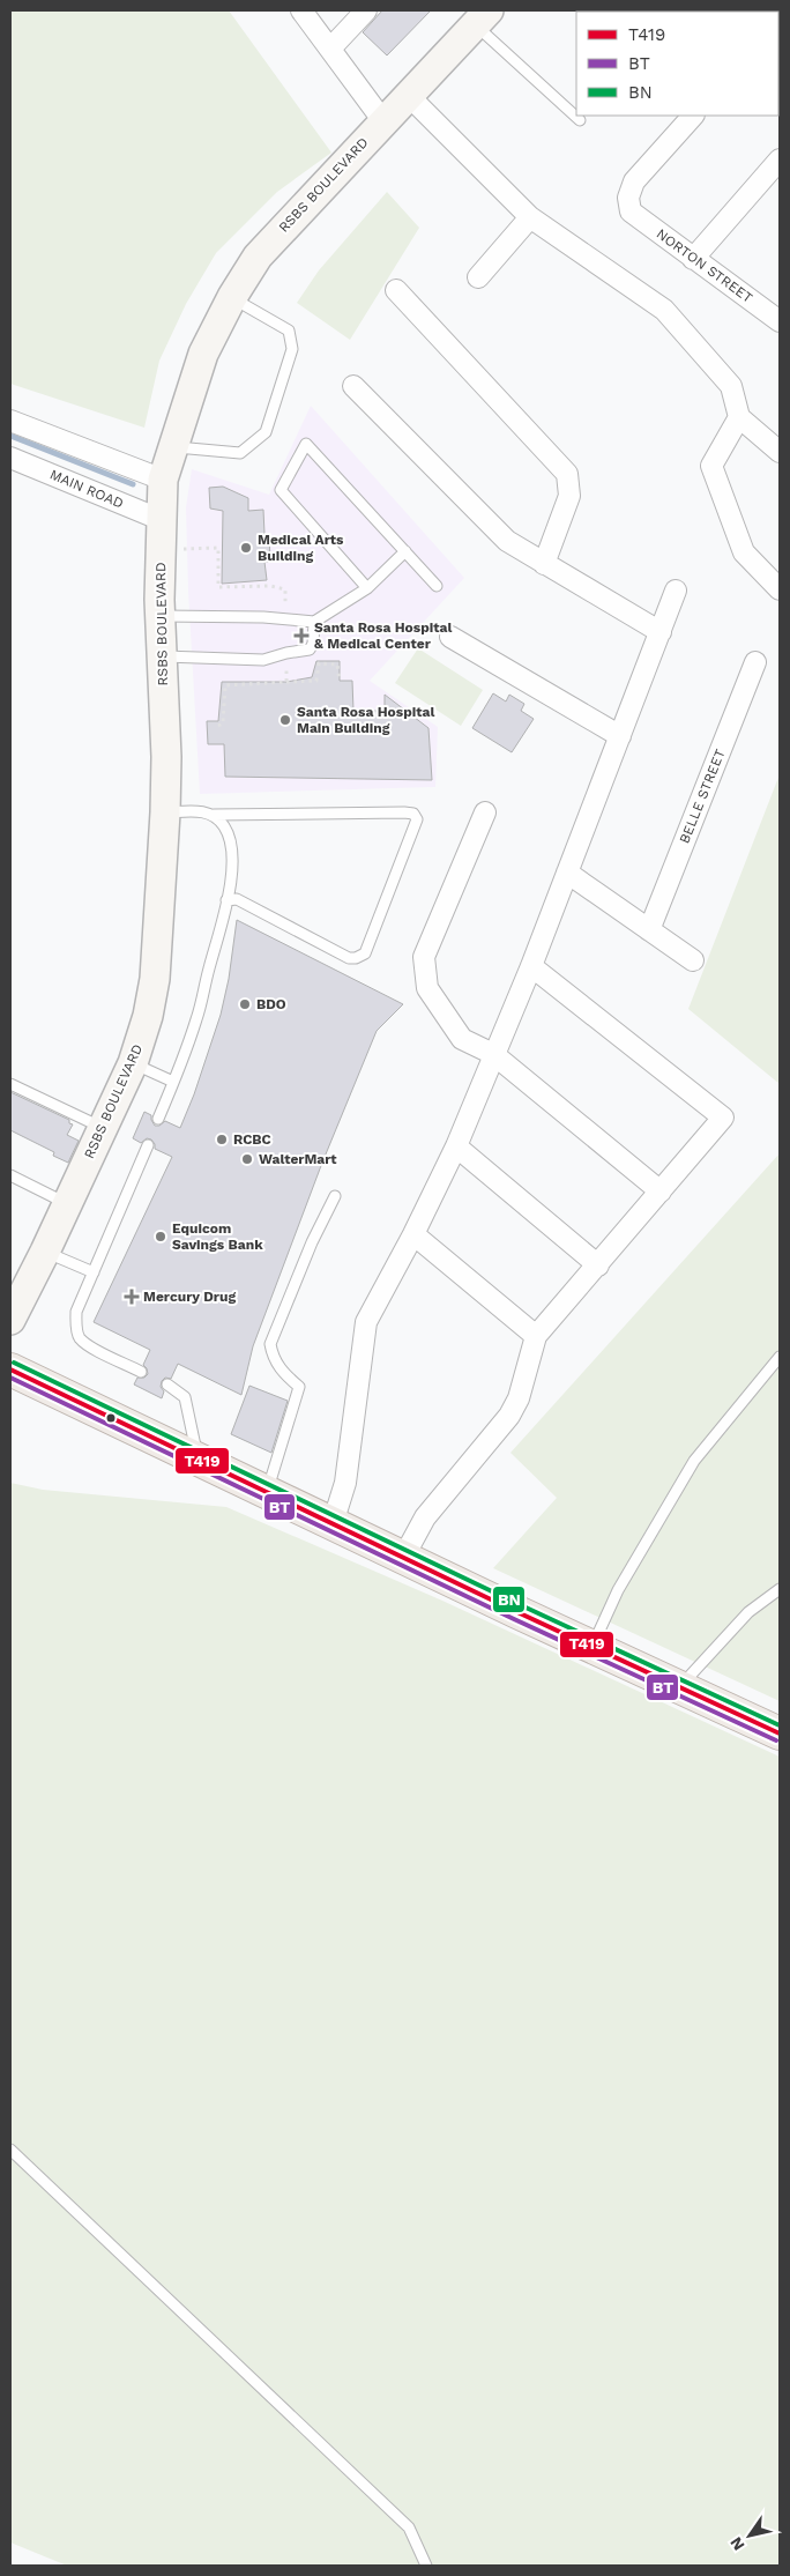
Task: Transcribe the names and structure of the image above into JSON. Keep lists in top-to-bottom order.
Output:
{
  "streets": {
    "street": [
      "RSBS BOULEVARD",
      "NORTON STREET",
      "MAIN ROAD",
      "BELLE STREET"
    ]
  },
  "crossings": [
    ["RSBS BOULEVARD", "MAIN ROAD"]
  ],
  "places": {
    "other": [
      "Medical Arts Building",
      "Santa Rosa Hospital Main Building",
      "BDO",
      "RCBC",
      "WalterMart",
      "Equicom Savings Bank"
    ],
    "health": ["Santa Rosa Hospital & Medical Center", "Mercury Drug"]
  },
  "lines": ["transit line BN", "transit line T419", "transit line BT"],
  "legend": ["T419", "BT", "BN"],
  "north": "bottom left"
}
